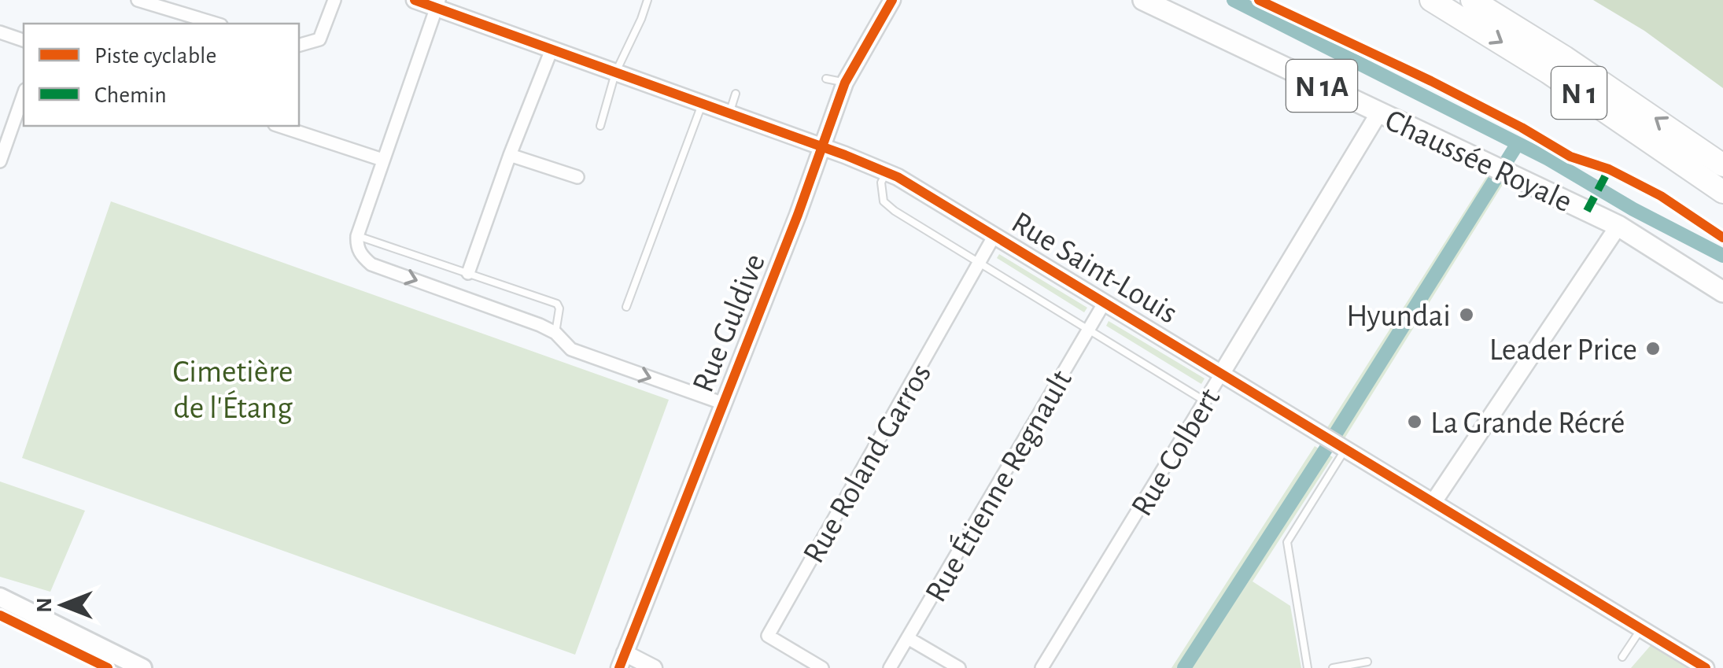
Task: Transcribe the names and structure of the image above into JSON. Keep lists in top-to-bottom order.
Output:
{
  "streets": {
    "highway": ["N 1"],
    "main road": ["N 1A", "Chaussée Royale"],
    "street": [
      "Rue Saint-Louis",
      "Rue Guldive",
      "Rue Colbert",
      "Rue Roland Garros",
      "Rue Étienne Regnault"
    ]
  },
  "crossings": [
    ["Chaussée Royale", "Rue Colbert"],
    ["Rue Saint-Louis", "Rue Guldive"],
    ["Rue Saint-Louis", "Rue Colbert"],
    ["Rue Saint-Louis", "Rue Roland Garros"],
    ["Rue Saint-Louis", "Rue Étienne Regnault"]
  ],
  "parks": ["Cimetière de l'Étang"],
  "places": ["Hyundai", "Leader Price", "La Grande Récré"],
  "legend": ["Piste cyclable", "Chemin"],
  "north": "left"
}
